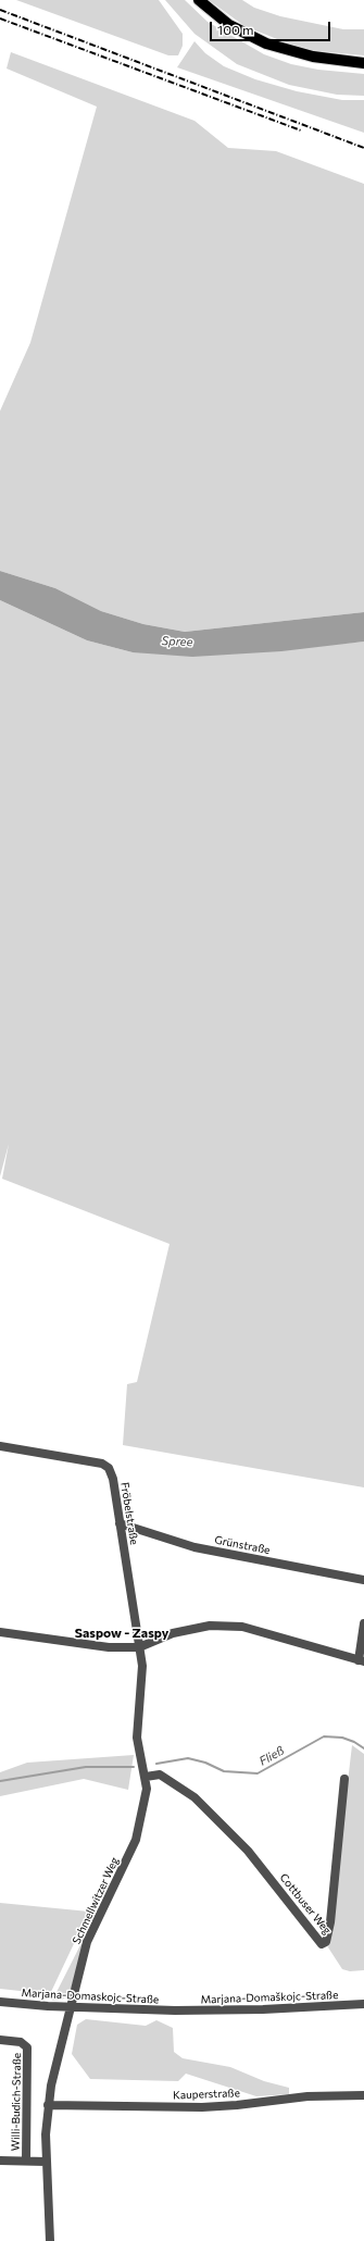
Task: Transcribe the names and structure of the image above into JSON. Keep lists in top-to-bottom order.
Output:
{
  "streets": {
    "street": [
      "Fröbelstraße",
      "Grünstraße",
      "Schmellwitzer Weg",
      "Cottbuser Weg",
      "Marjana-Domaskojc-Straße",
      "Marjana-Domaškojc-Straße",
      "Kauperstraße",
      "Willi-Budich-Straße"
    ]
  },
  "crossings": [
    ["Fröbelstraße", "Grünstraße"],
    ["Fröbelstraße", "Schmellwitzer Weg"],
    ["Schmellwitzer Weg", "Cottbuser Weg"],
    ["Schmellwitzer Weg", "Marjana-Domaskojc-Straße"],
    ["Schmellwitzer Weg", "Kauperstraße"],
    ["Schmellwitzer Weg", "Willi-Budich-Straße"],
    ["Marjana-Domaskojc-Straße", "Marjana-Domaškojc-Straße"]
  ],
  "districts": ["Saspow - Zaspy"],
  "water": ["Spree", "Fließ"],
  "scale_bar": "100 m"
}
